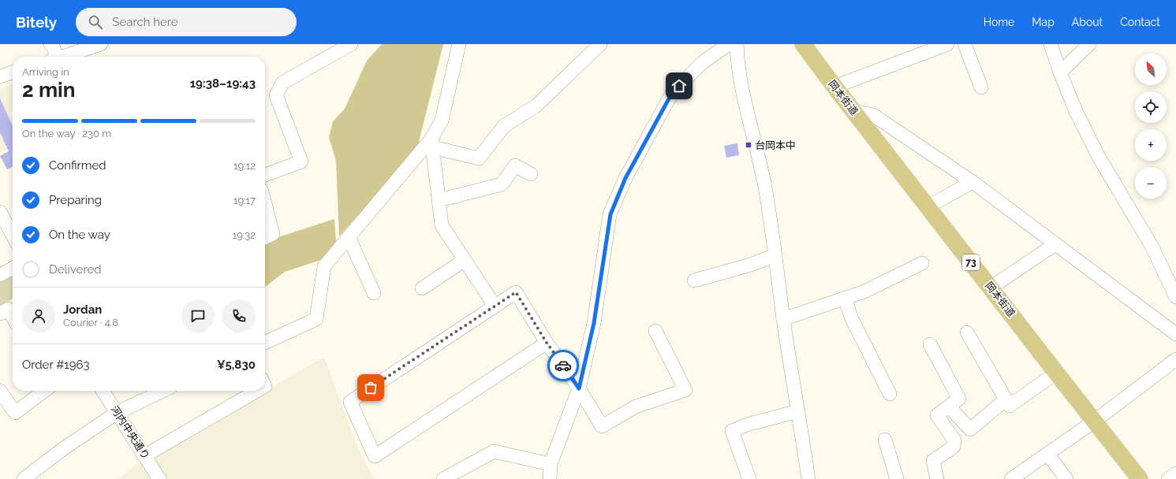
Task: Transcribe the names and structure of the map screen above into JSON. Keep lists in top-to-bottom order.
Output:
{
  "streets": {
    "main road": ["岡本街道", "73"],
    "street": ["河内中央通り"]
  },
  "places": {
    "transit": ["台岡本中"]
  },
  "north": "top left",
  "page": {
    "header": "Bitely",
    "search": "Search here",
    "nav": [
      "Home",
      "Map",
      "About",
      "Contact"
    ],
    "map_buttons": ["+", "−"],
    "heading": ["2 min", "Arriving in", "19:38–19:43"],
    "panel": [
      "Jordan",
      "Courier · 4.8",
      "Order #1963",
      "¥5,830"
    ],
    "bar": "On the way · 230 m",
    "list": [
      ["Confirmed", "19:12"],
      ["Preparing", "19:17"],
      ["On the way", "19:32"],
      "Delivered"
    ]
  }
}
